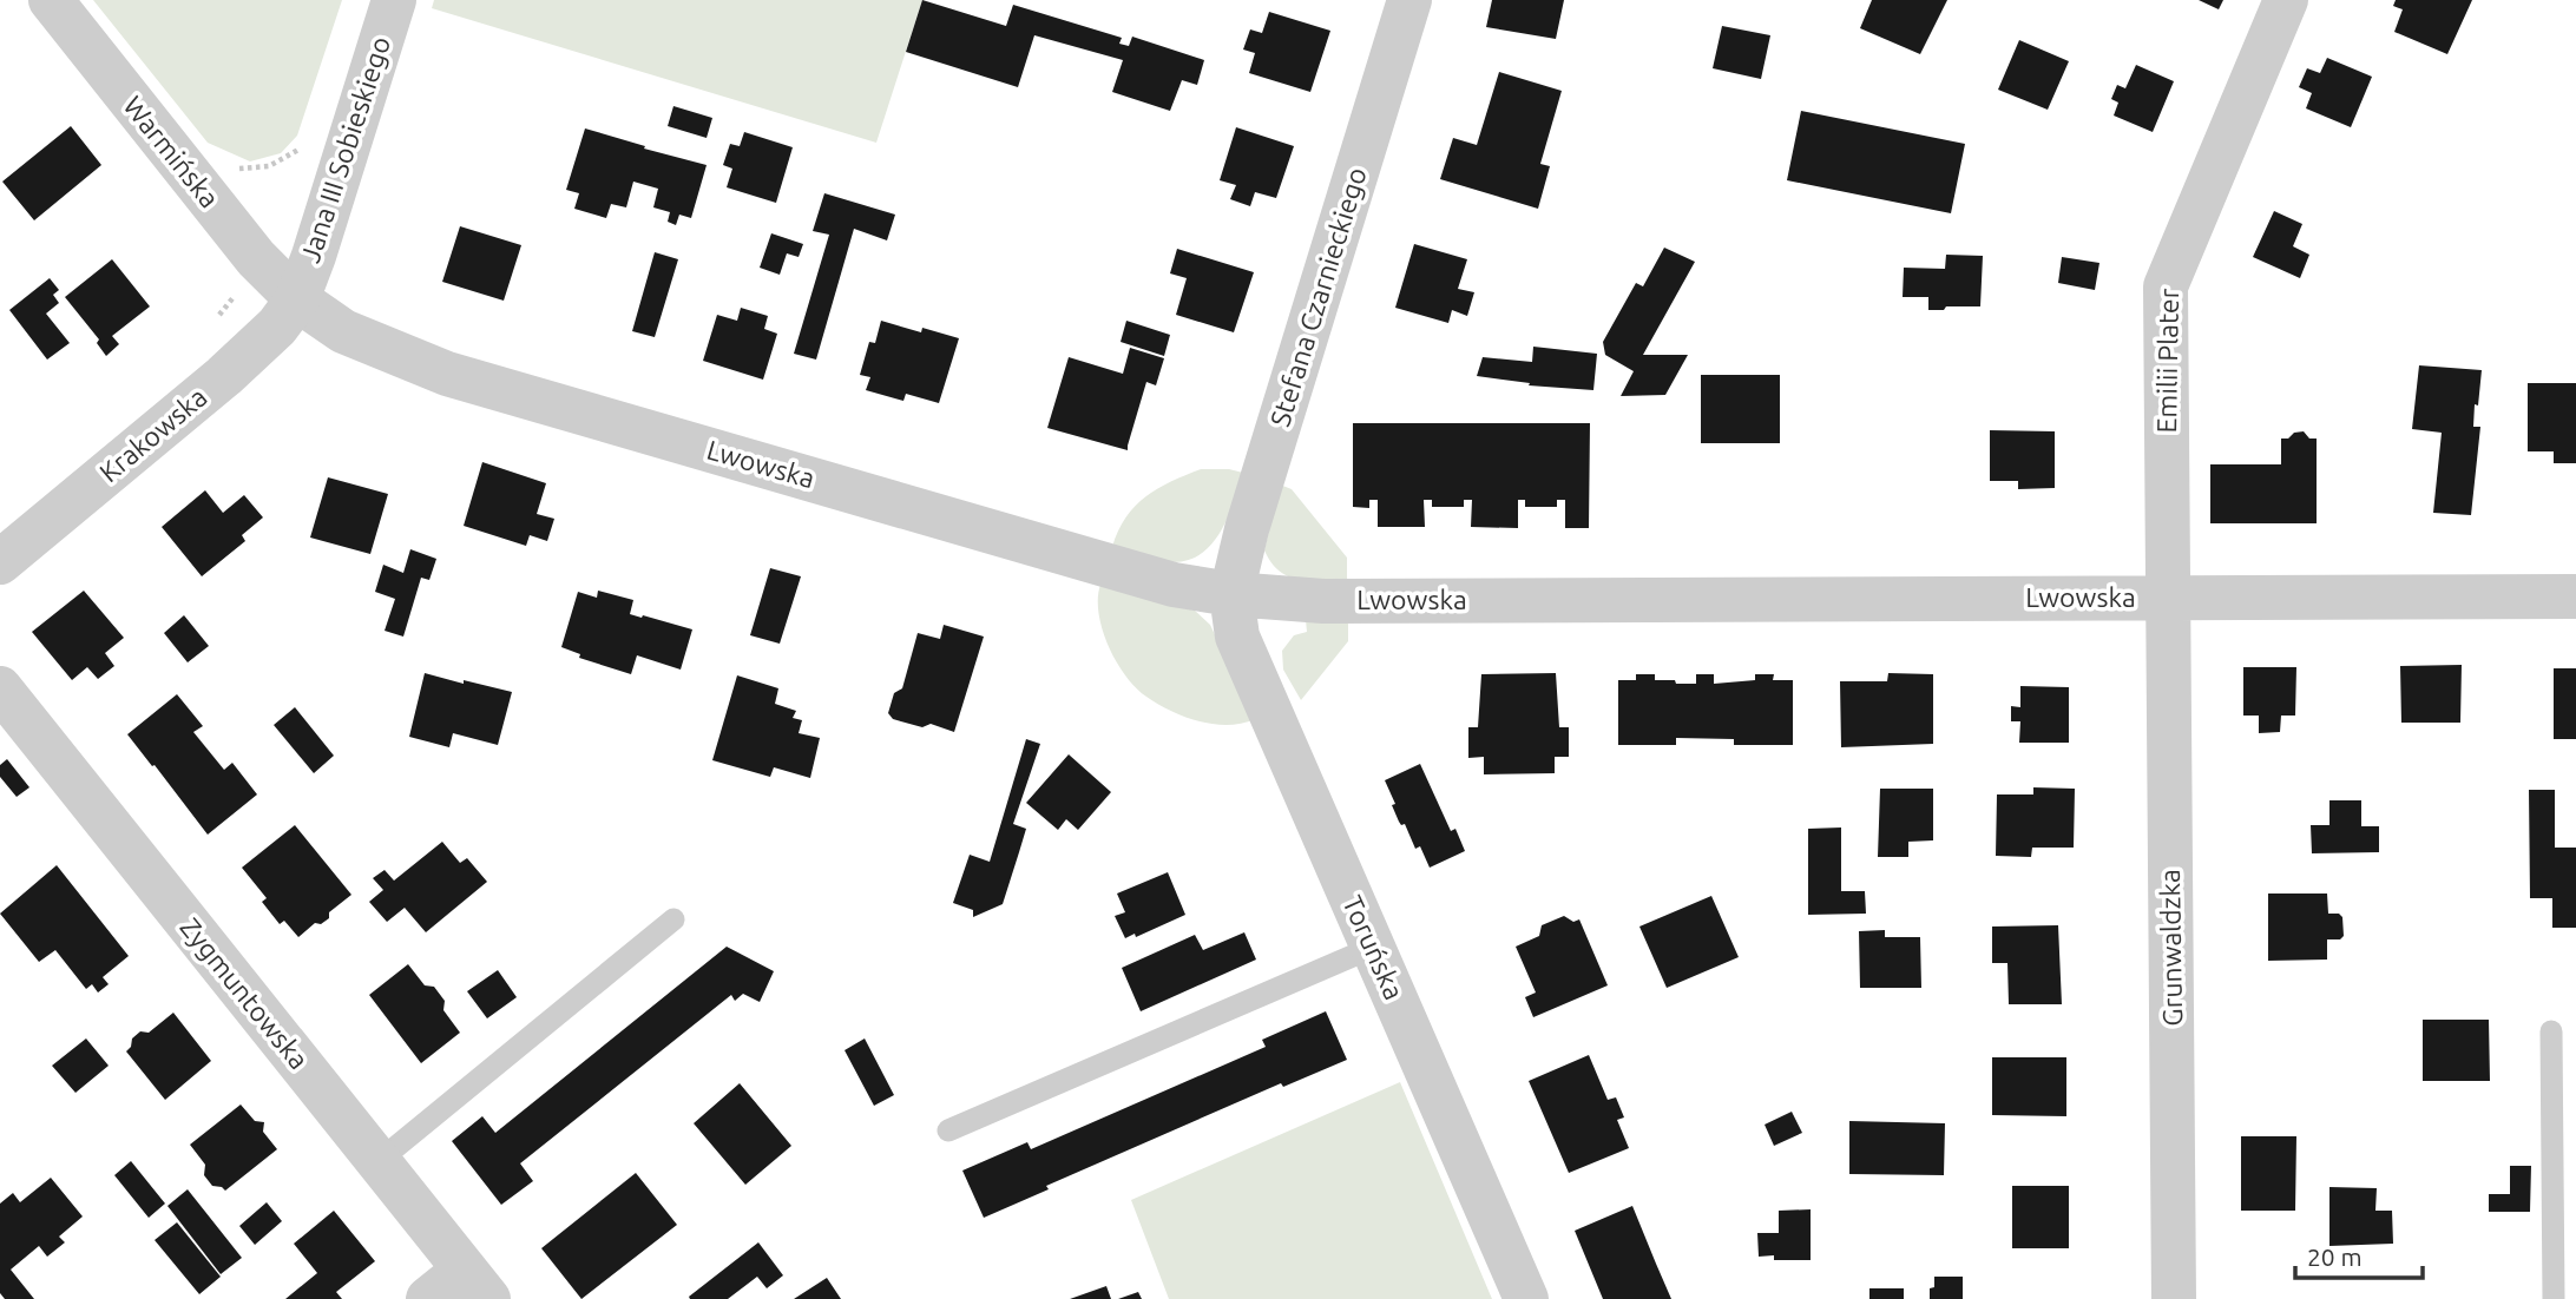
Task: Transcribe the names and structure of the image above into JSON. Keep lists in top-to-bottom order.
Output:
{
  "streets": {
    "street": [
      "Jana III Sobieskiego",
      "Warmińska",
      "Stefana Czarnieckiego",
      "Emilii Plater",
      "Krakowska",
      "Lwowska",
      "Toruńska",
      "Grunwaldzka",
      "Zygmuntowska"
    ]
  },
  "crossings": [
    ["Jana III Sobieskiego", "Warmińska"],
    ["Jana III Sobieskiego", "Krakowska"],
    ["Jana III Sobieskiego", "Lwowska"],
    ["Warmińska", "Krakowska"],
    ["Warmińska", "Lwowska"],
    ["Stefana Czarnieckiego", "Lwowska"],
    ["Stefana Czarnieckiego", "Toruńska"],
    ["Emilii Plater", "Lwowska"],
    ["Emilii Plater", "Grunwaldzka"],
    ["Krakowska", "Lwowska"],
    ["Lwowska", "Toruńska"],
    ["Lwowska", "Grunwaldzka"]
  ],
  "scale_bar": "20 m"
}
